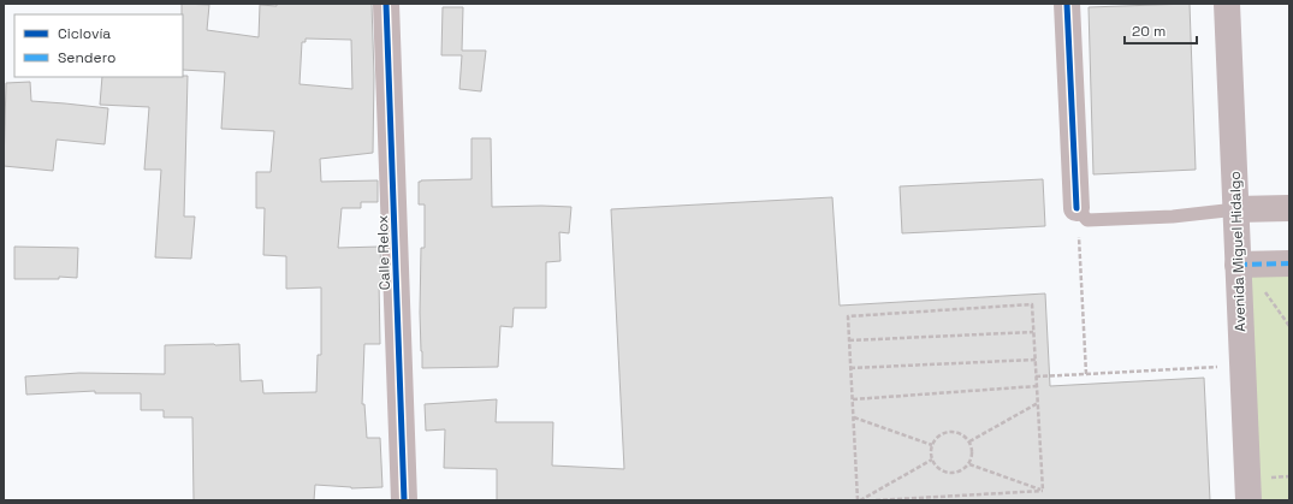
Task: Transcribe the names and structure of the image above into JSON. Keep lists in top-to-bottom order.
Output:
{
  "streets": {
    "main road": ["Avenida Miguel Hidalgo"],
    "street": ["Calle Relox"]
  },
  "legend": ["Ciclovía", "Sendero"],
  "scale_bar": "20 m"
}
